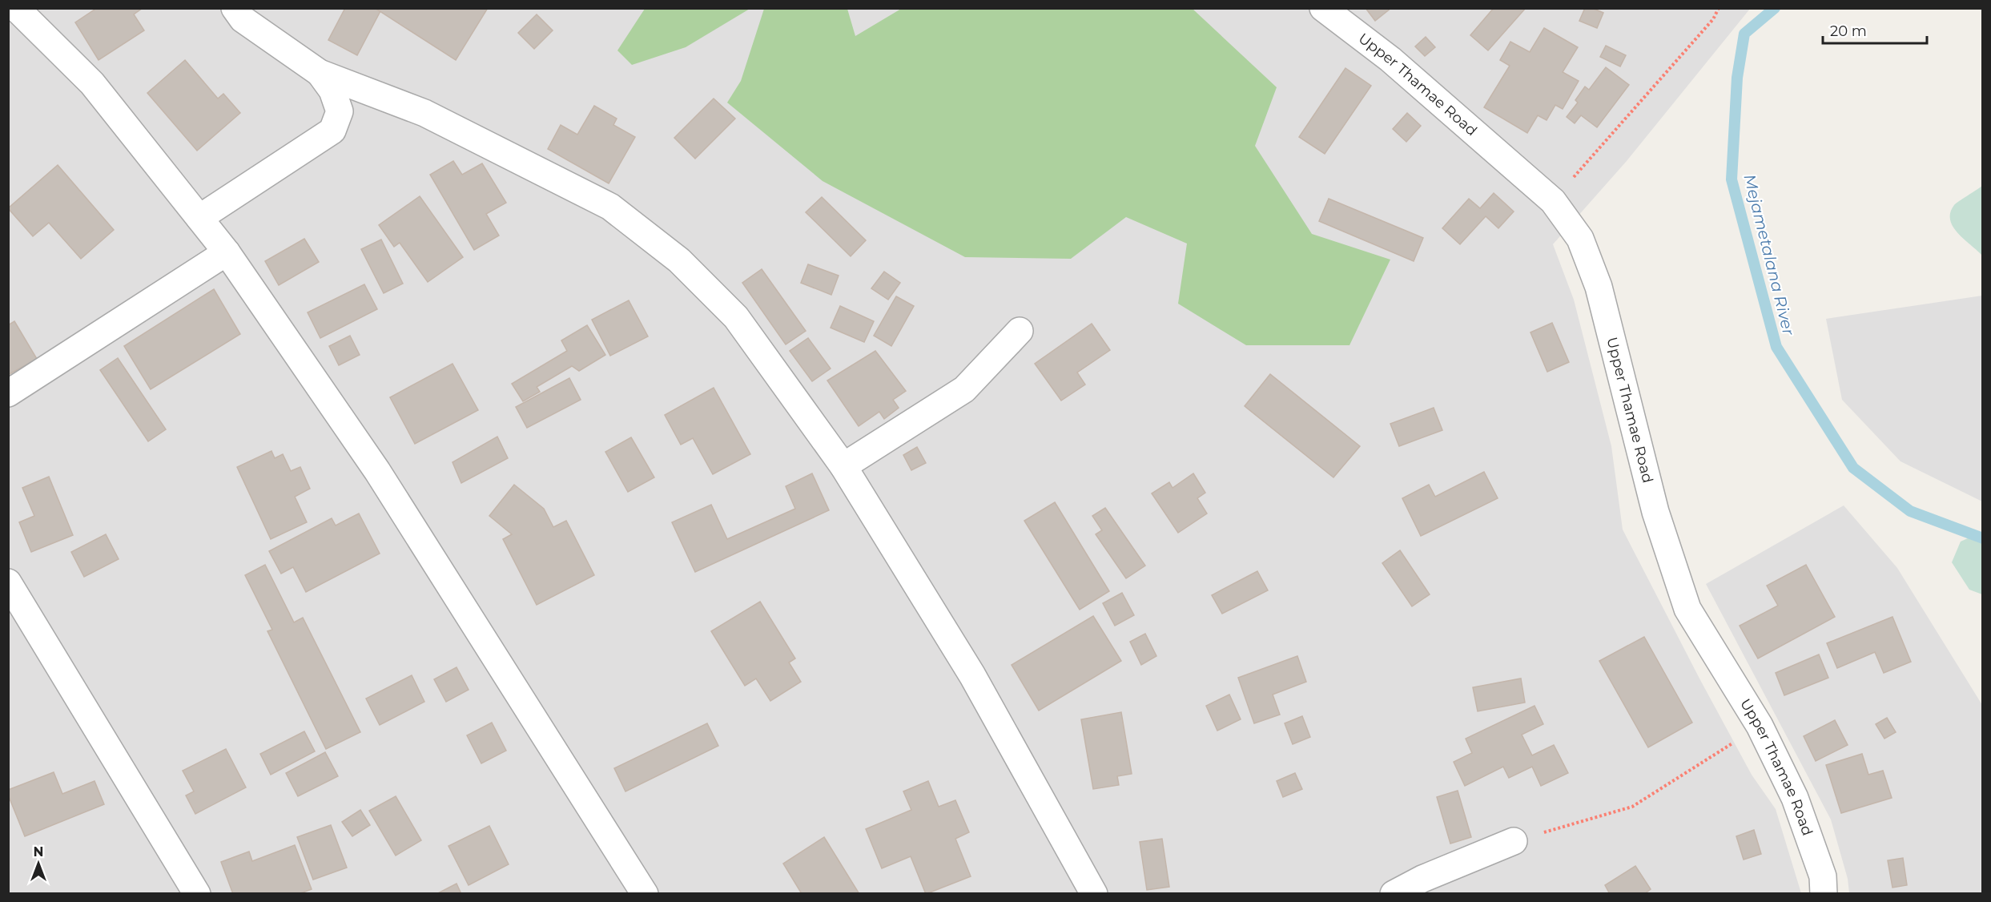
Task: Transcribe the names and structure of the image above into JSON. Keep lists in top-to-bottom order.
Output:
{
  "streets": {
    "street": ["Upper Thamae Road"]
  },
  "water": ["Mejametalana River"],
  "scale_bar": "20 m",
  "north": "top"
}
